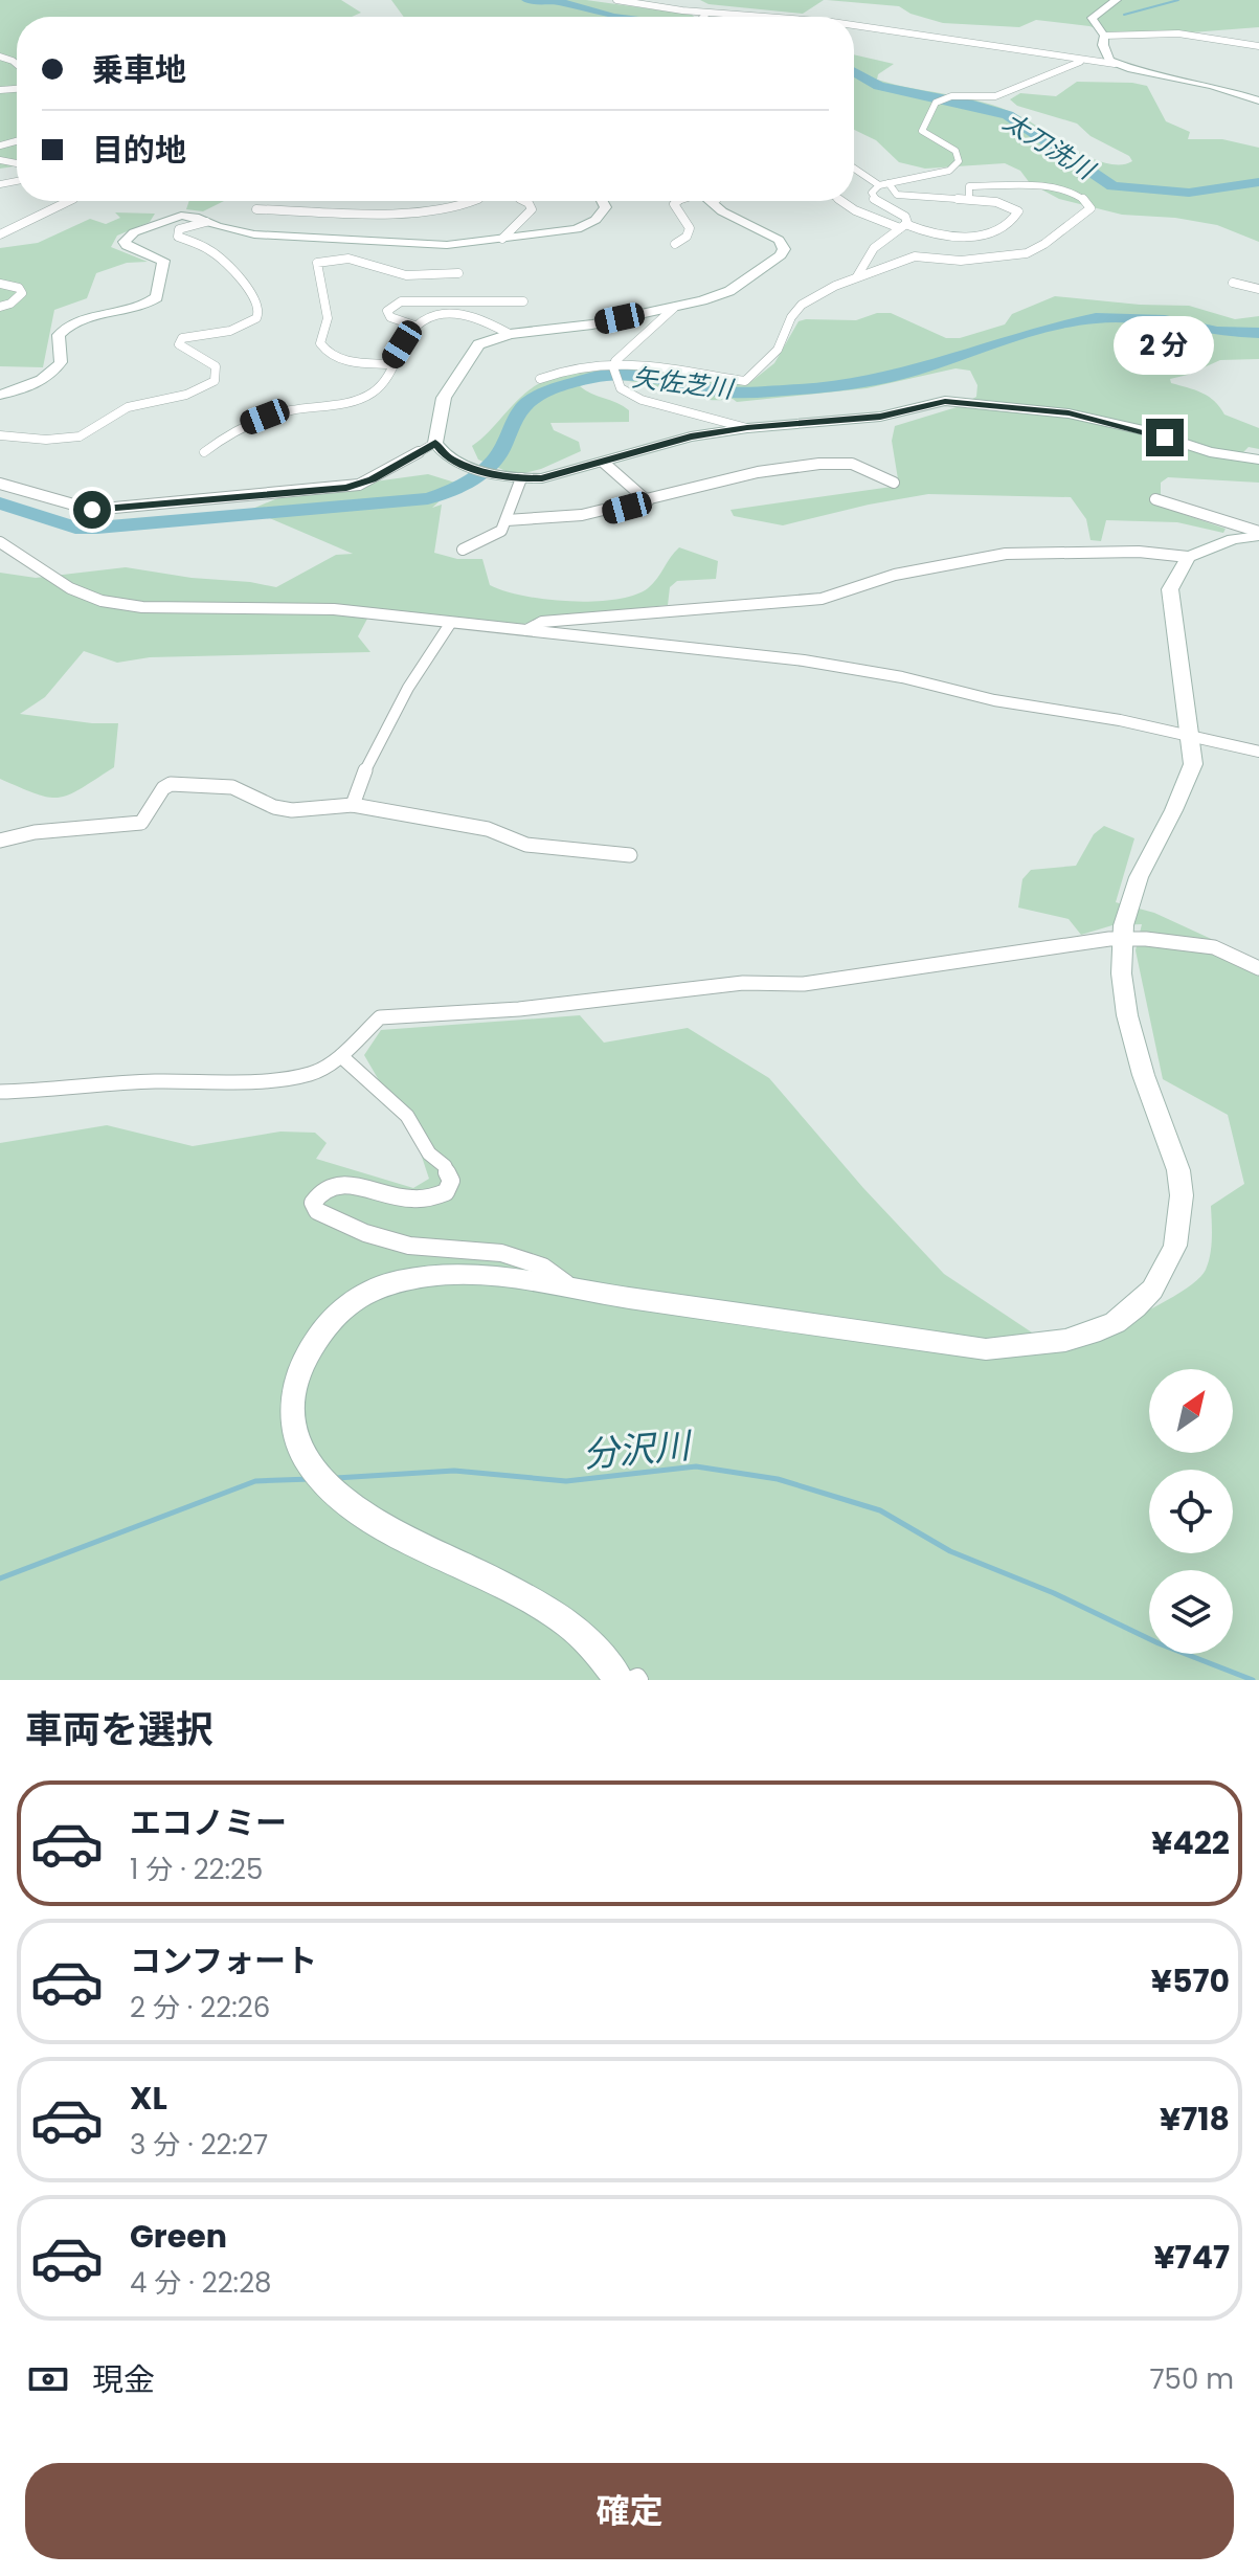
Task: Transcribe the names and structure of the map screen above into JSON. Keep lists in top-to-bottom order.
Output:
{
  "water": ["太刀洗川", "矢佐芝川", "分沢川"],
  "north": "top right",
  "page": {
    "banner": ["乗車地", "目的地"],
    "bubble": "2 分",
    "heading": "車両を選択",
    "list": [
      {
        "name": "エコノミー",
        "note": "1 分 · 22:25",
        "value": "¥422"
      },
      {
        "name": "コンフォート",
        "note": "2 分 · 22:26",
        "value": "¥570"
      },
      {
        "name": "XL",
        "note": "3 分 · 22:27",
        "value": "¥718"
      },
      {
        "name": "Green",
        "note": "4 分 · 22:28",
        "value": "¥747"
      }
    ],
    "pay": ["現金", "750 m"],
    "buttons": "確定"
  }
}
